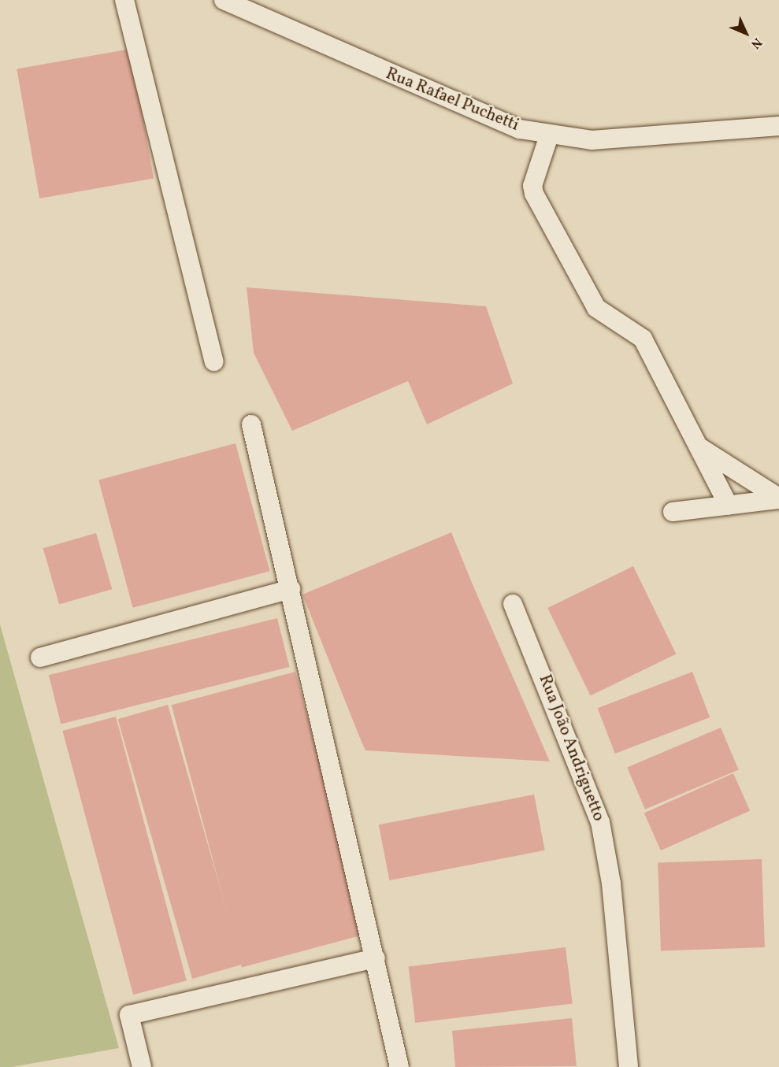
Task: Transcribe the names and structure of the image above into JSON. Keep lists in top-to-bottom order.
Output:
{
  "streets": {
    "street": ["Rua Rafael Puchetti", "Rua João Andriguetto"]
  },
  "north": "bottom right"
}
